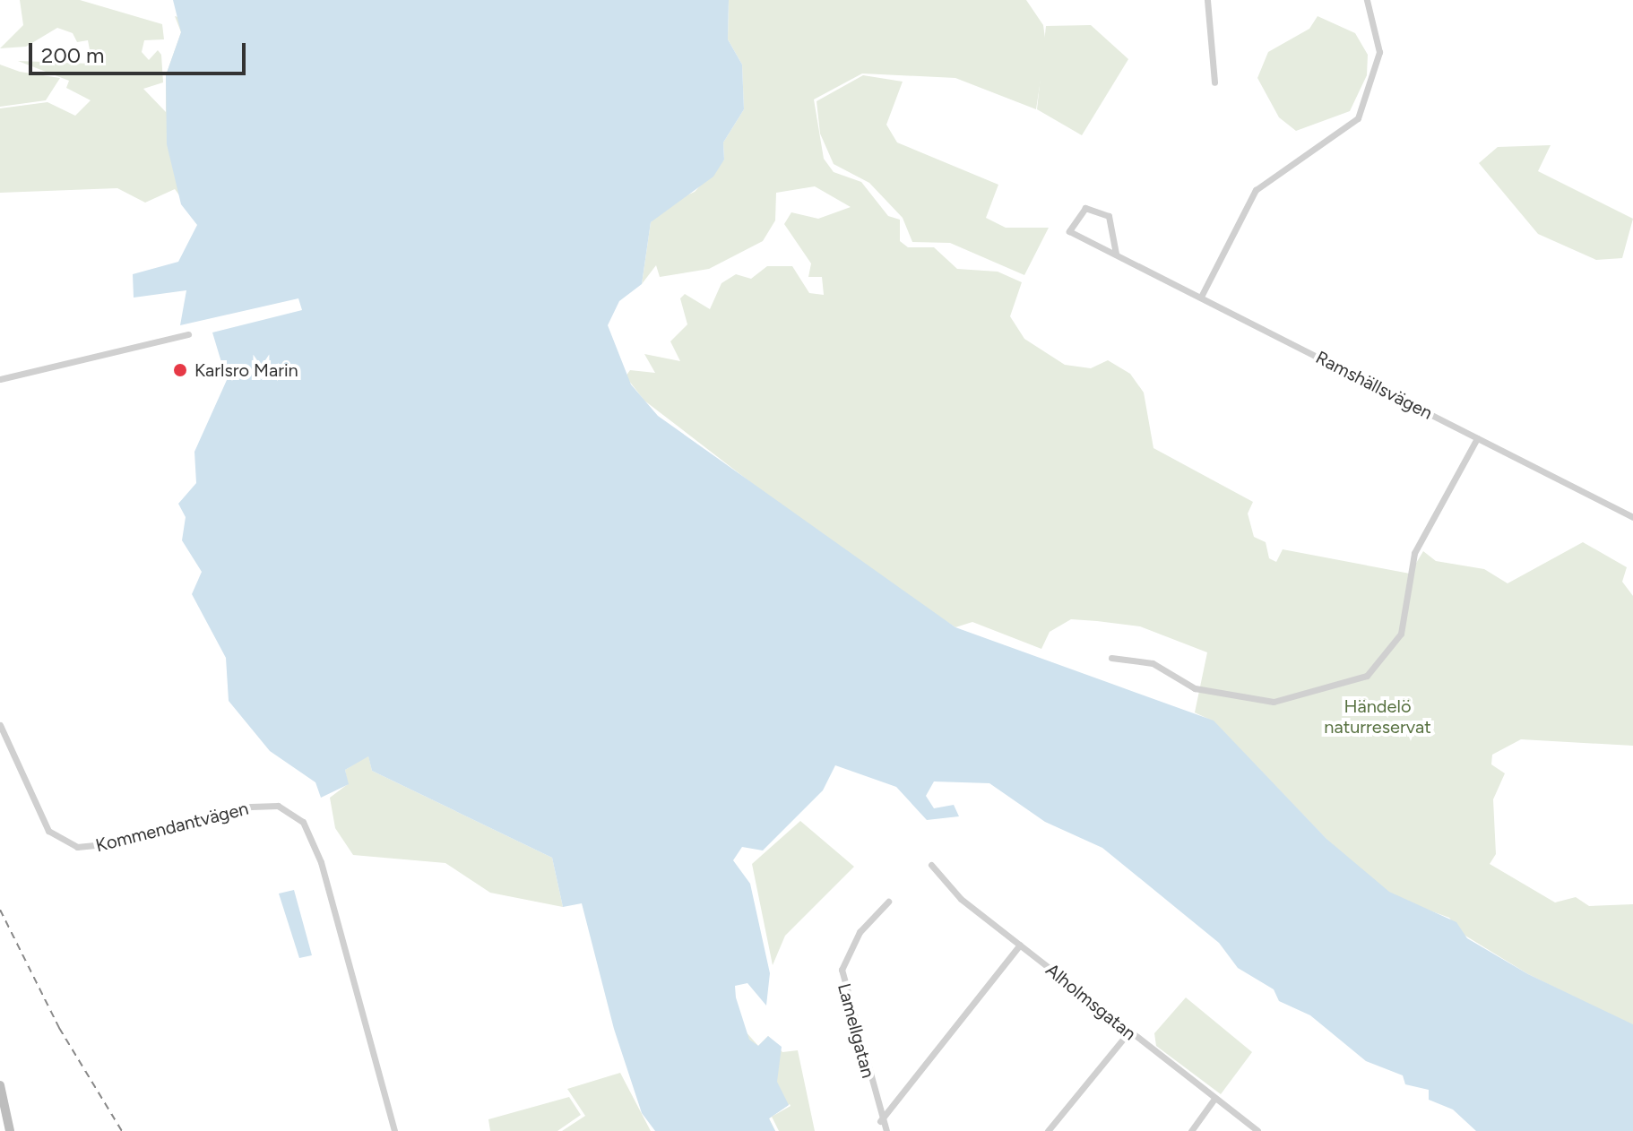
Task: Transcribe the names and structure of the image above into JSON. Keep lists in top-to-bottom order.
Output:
{
  "streets": {
    "street": [
      "Ramshällsvägen",
      "Kommendantvägen",
      "Alholmsgatan",
      "Lamellgatan"
    ]
  },
  "parks": ["Händelö naturreservat"],
  "places": ["Karlsro Marin"],
  "scale_bar": "200 m"
}
